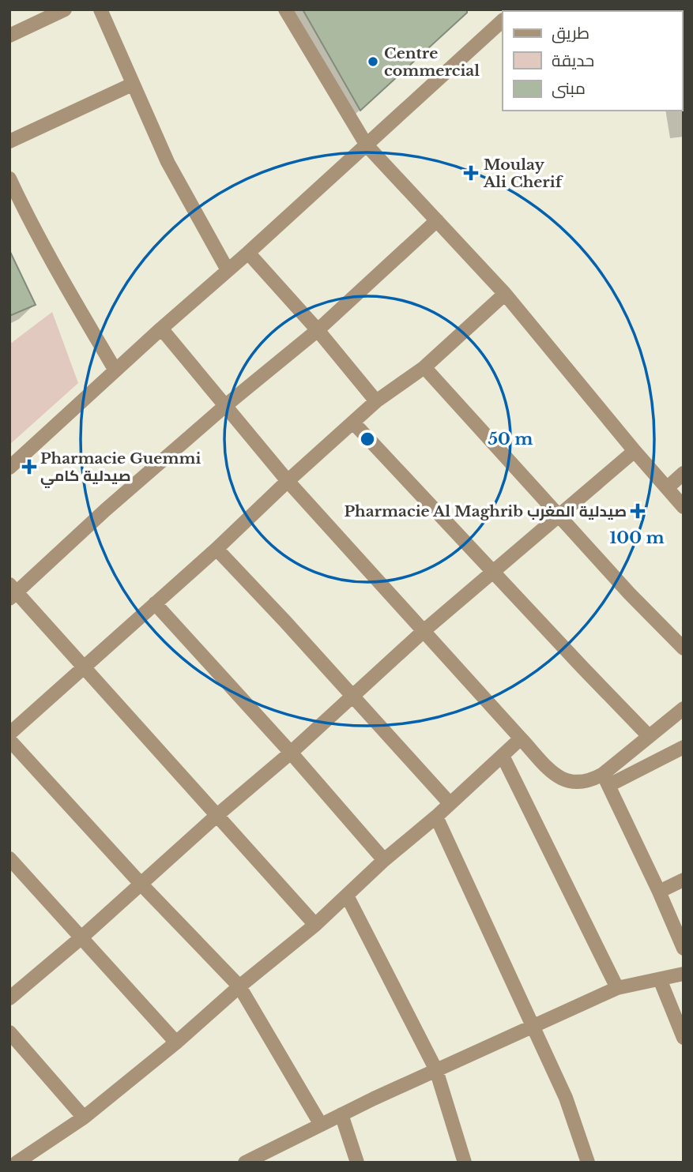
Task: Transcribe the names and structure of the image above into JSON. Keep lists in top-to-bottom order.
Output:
{
  "places": {
    "other": ["Centre commercial"],
    "health": ["Moulay Ali Cherif", "Pharmacie Guemmi صيدلية كامي", "Pharmacie Al Maghrib صيدلية المغرب"]
  },
  "legend": ["طريق", "حديقة", "مبنى"],
  "rings": ["50 m", "100 m"]
}
